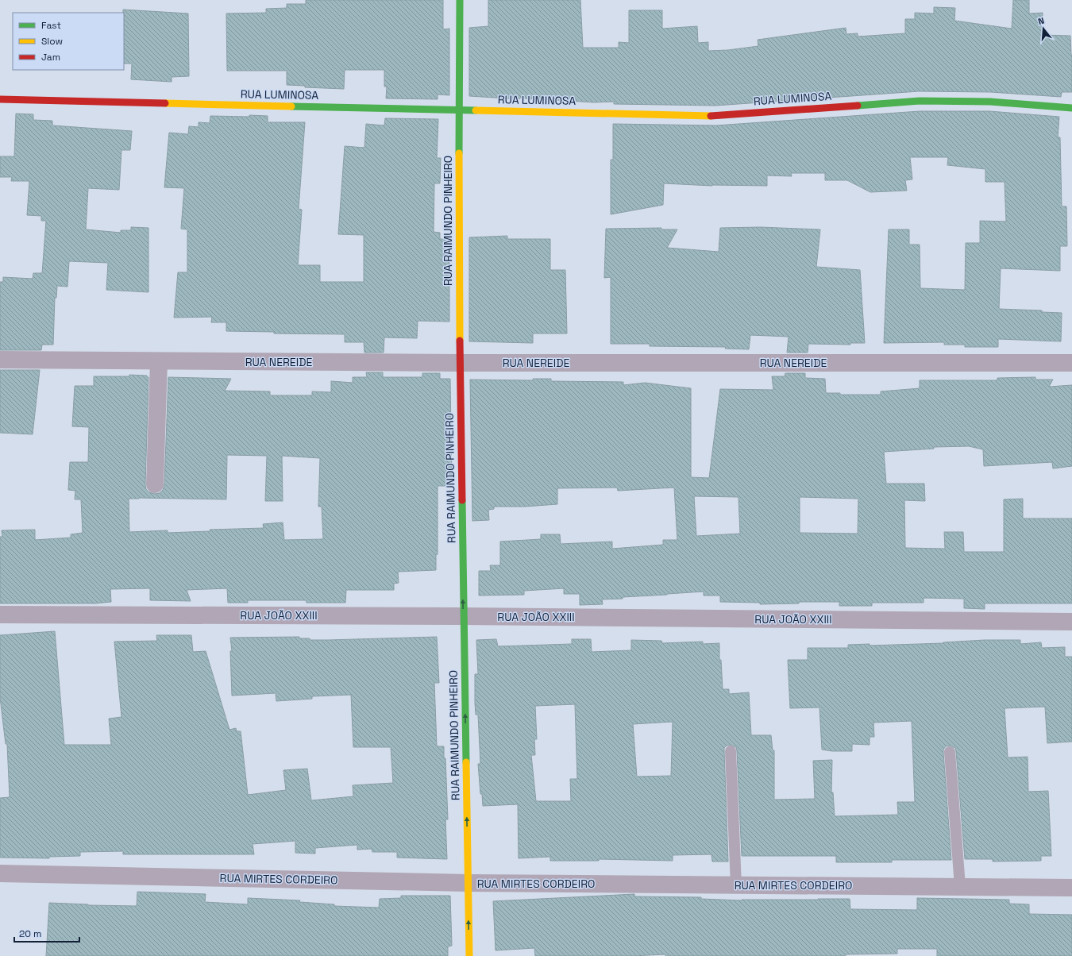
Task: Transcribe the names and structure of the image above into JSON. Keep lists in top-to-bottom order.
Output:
{
  "streets": {
    "street": [
      "RUA LUMINOSA",
      "RUA RAIMUNDO PINHEIRO",
      "RUA NEREIDE",
      "RUA JOÃO XXIII",
      "RUA MIRTES CORDEIRO"
    ]
  },
  "crossings": [
    ["RUA LUMINOSA", "RUA RAIMUNDO PINHEIRO"],
    ["RUA RAIMUNDO PINHEIRO", "RUA NEREIDE"],
    ["RUA RAIMUNDO PINHEIRO", "RUA JOÃO XXIII"],
    ["RUA RAIMUNDO PINHEIRO", "RUA MIRTES CORDEIRO"]
  ],
  "one_way": ["RUA RAIMUNDO PINHEIRO"],
  "legend": ["Fast", "Slow", "Jam"],
  "scale_bar": "20 m",
  "north": "top"
}
